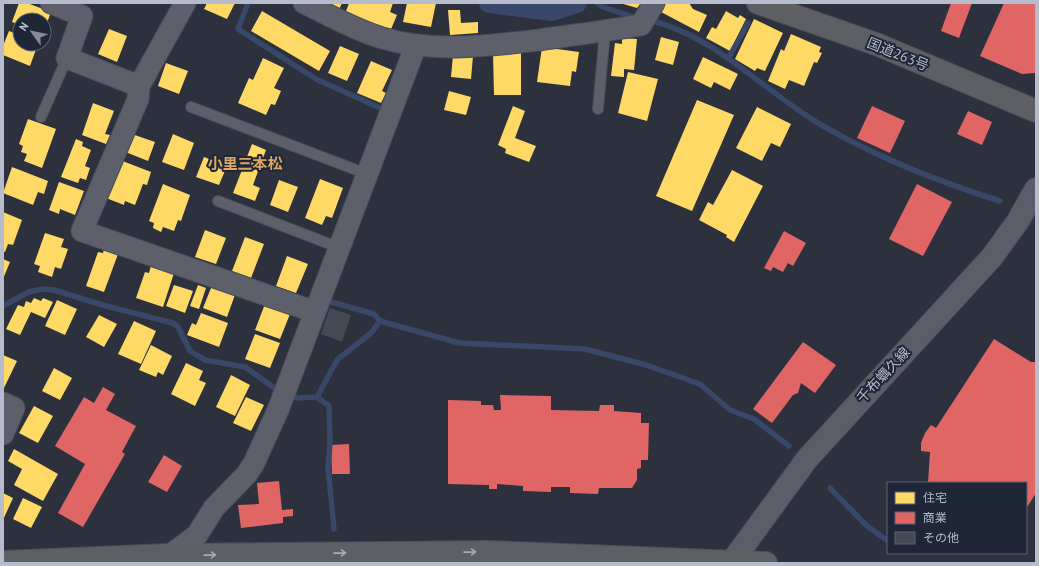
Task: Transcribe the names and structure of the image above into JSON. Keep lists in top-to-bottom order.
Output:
{
  "streets": {
    "highway": ["国道263号"],
    "street": ["千布蠣久線"]
  },
  "districts": ["小里三本松"],
  "legend": ["住宅", "商業", "その他"],
  "north": "top left"
}
